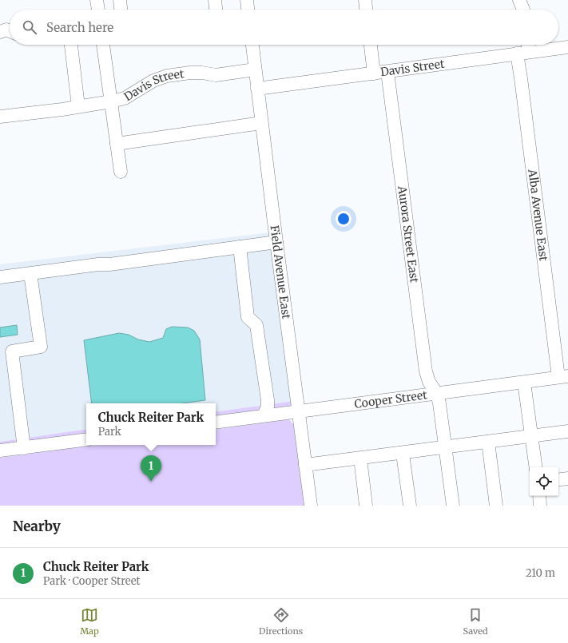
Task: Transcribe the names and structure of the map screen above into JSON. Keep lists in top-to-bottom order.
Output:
{
  "streets": {
    "street": [
      "Davis Street",
      "Alba Avenue East",
      "Aurora Street East",
      "Field Avenue East",
      "Cooper Street"
    ]
  },
  "crossings": [
    ["Davis Street", "Alba Avenue East"],
    ["Davis Street", "Aurora Street East"],
    ["Davis Street", "Field Avenue East"],
    ["Alba Avenue East", "Cooper Street"],
    ["Aurora Street East", "Cooper Street"],
    ["Field Avenue East", "Cooper Street"]
  ],
  "page": {
    "search": "Search here",
    "popup": ["Chuck Reiter Park", "Park"],
    "pins": "1",
    "heading": "Nearby",
    "list": [
      {
        "mark": "1",
        "name": "Chuck Reiter Park",
        "note": "Park · Cooper Street",
        "value": "210 m"
      }
    ],
    "nav": ["Map", "Directions", "Saved"]
  }
}
